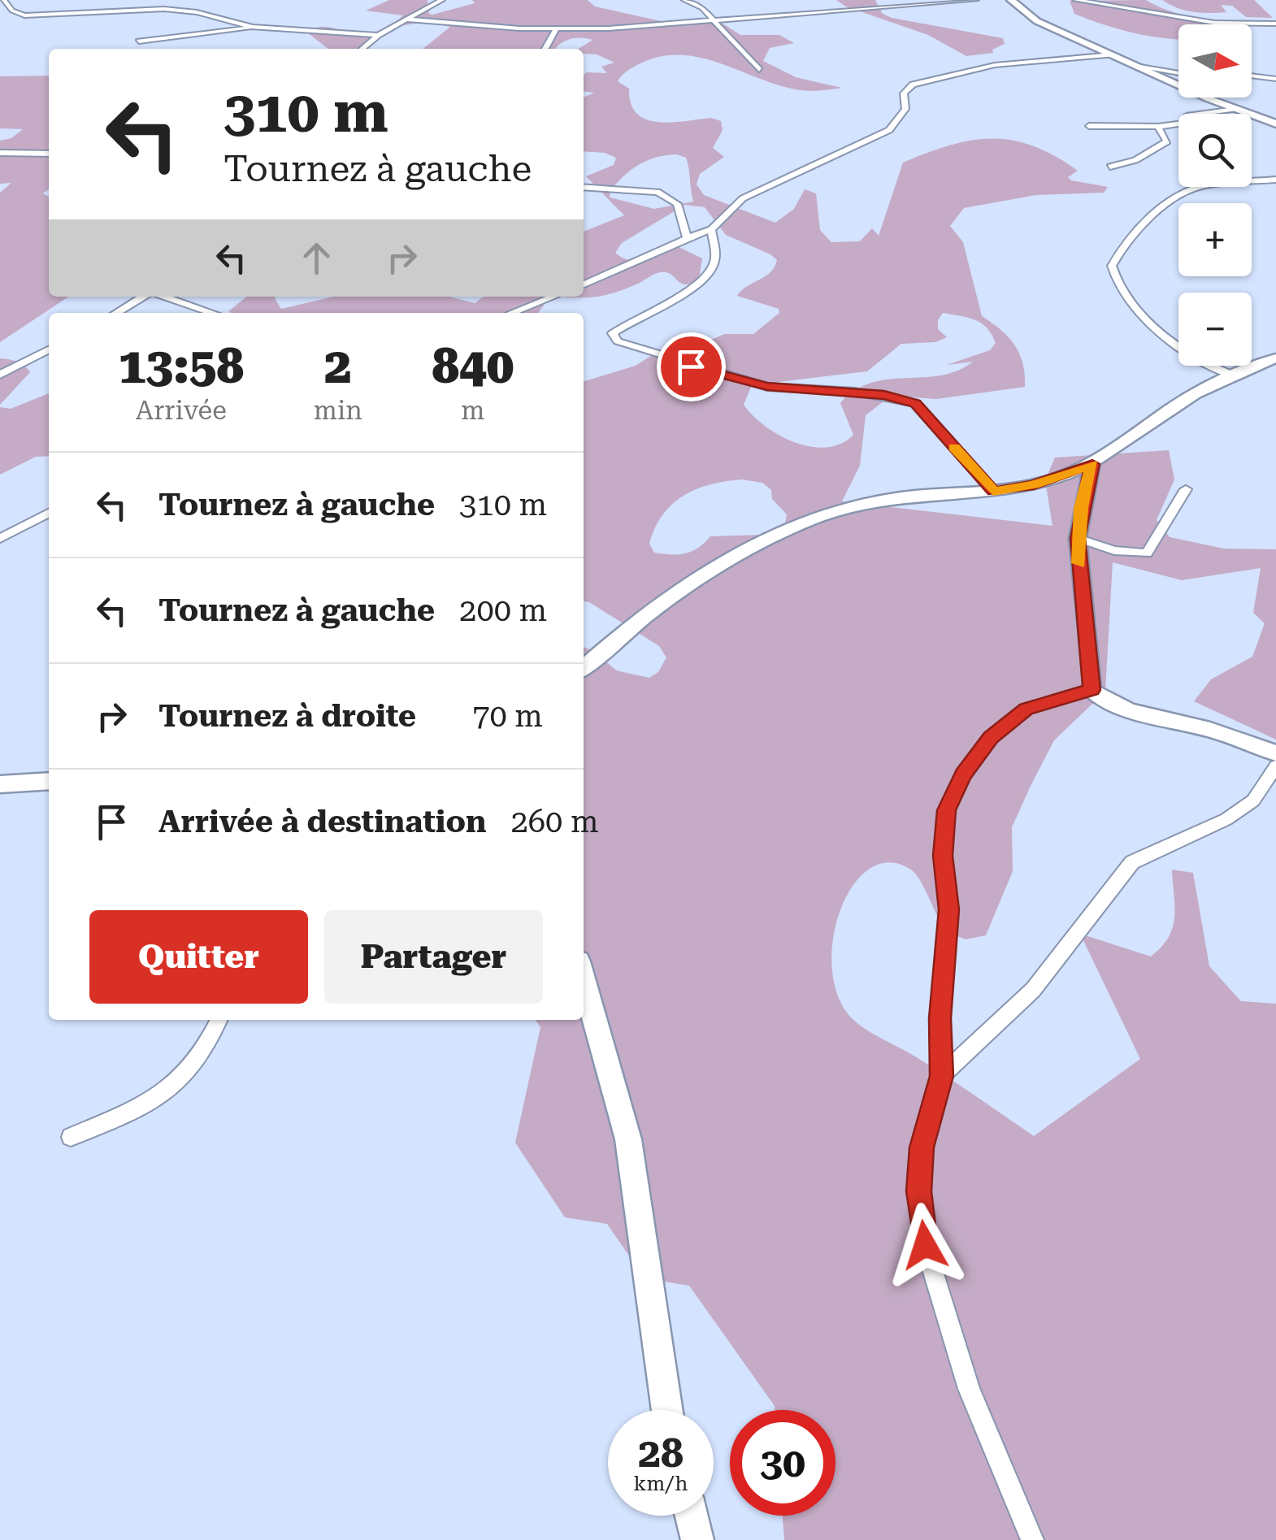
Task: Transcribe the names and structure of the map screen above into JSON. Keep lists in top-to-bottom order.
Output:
{
  "north": "right",
  "page": {
    "map_buttons": ["+", "−"],
    "turn": ["310 m", "Tournez à gauche"],
    "eta": [
      "13:58",
      "Arrivée",
      "2",
      "min",
      "840",
      "m"
    ],
    "list": [
      {
        "name": "Tournez à gauche",
        "value": "310 m"
      },
      {
        "name": "Tournez à gauche",
        "value": "200 m"
      },
      {
        "name": "Tournez à droite",
        "value": "70 m"
      },
      {
        "name": "Arrivée à destination",
        "value": "260 m"
      }
    ],
    "buttons": ["Quitter", "Partager"],
    "speed": "28 km/h",
    "limit": "30"
  }
}
